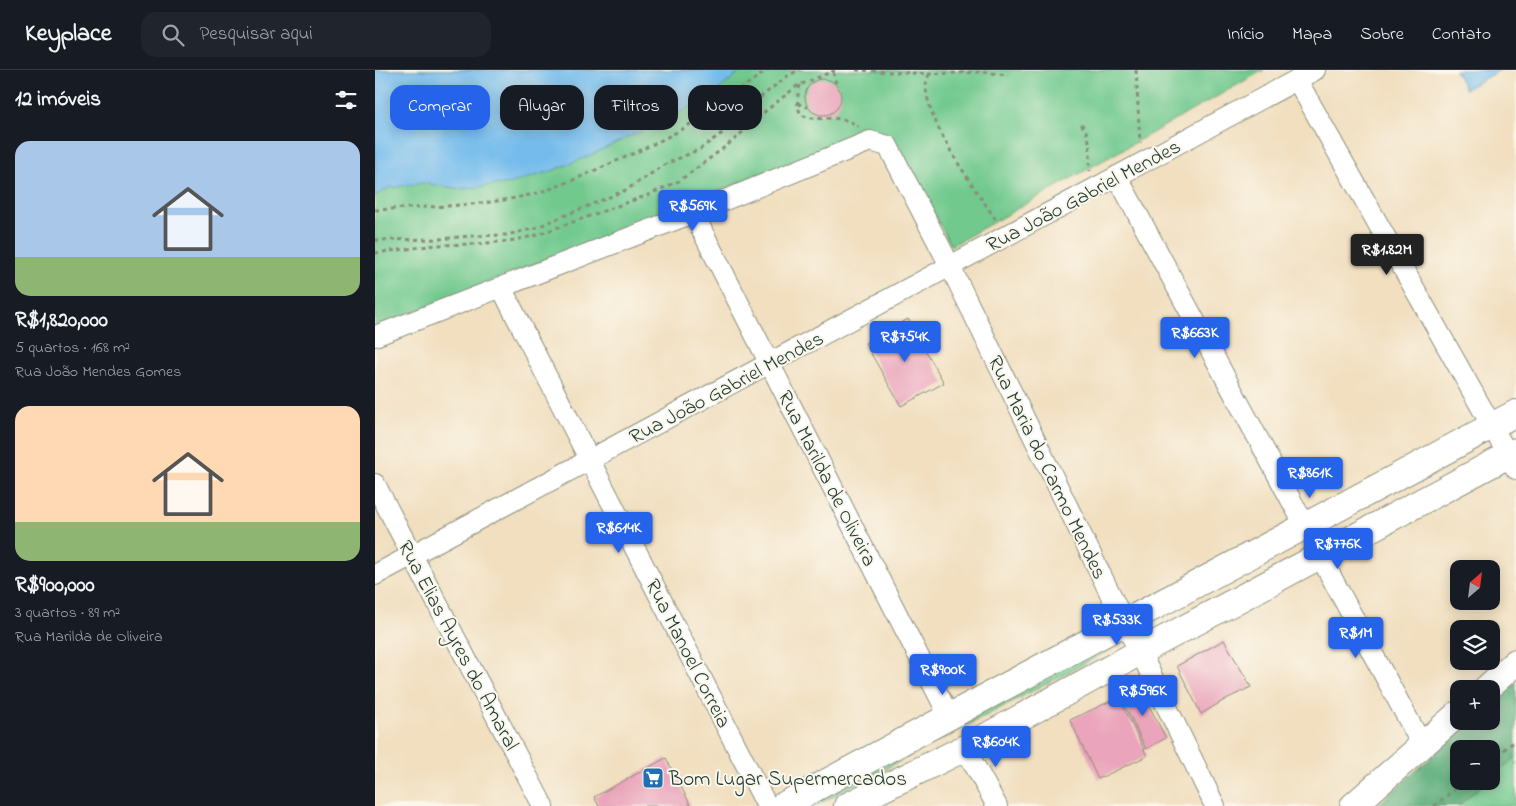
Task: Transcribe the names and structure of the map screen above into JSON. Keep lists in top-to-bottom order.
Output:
{
  "streets": {
    "street": [
      "Rua João Gabriel Mendes",
      "Rua Maria do Carmo Mendes",
      "Rua Marilda de Oliveira",
      "Rua Elias Ayres do Amaral",
      "Rua Manoel Correia"
    ]
  },
  "crossings": [
    ["Rua João Gabriel Mendes", "Rua Maria do Carmo Mendes"],
    ["Rua João Gabriel Mendes", "Rua Marilda de Oliveira"],
    ["Rua João Gabriel Mendes", "Rua Elias Ayres do Amaral"],
    ["Rua João Gabriel Mendes", "Rua Manoel Correia"]
  ],
  "places": {
    "supermarket": ["Bom Lugar Supermercados"]
  },
  "north": "top right",
  "page": {
    "header": "Keyplace",
    "search": "Pesquisar aqui",
    "nav": [
      "Início",
      "Mapa",
      "Sobre",
      "Contato"
    ],
    "heading": "12 imóveis",
    "chip": [
      "Comprar",
      "Alugar",
      "Filtros",
      "Novo"
    ],
    "list": [
      {
        "name": "R$1,820,000",
        "note": "5 quartos · 168 m² · Rua João Mendes Gomes"
      },
      {
        "name": "R$900,000",
        "note": "3 quartos · 89 m² · Rua Marilda de Oliveira"
      }
    ],
    "price": [
      "R$569K",
      "R$1.82M",
      "R$663K",
      "R$754K",
      "R$861K",
      "R$614K",
      "R$776K",
      "R$533K",
      "R$1M",
      "R$900K",
      "R$596K",
      "R$604K"
    ],
    "map_buttons": ["+", "−"]
  }
}
